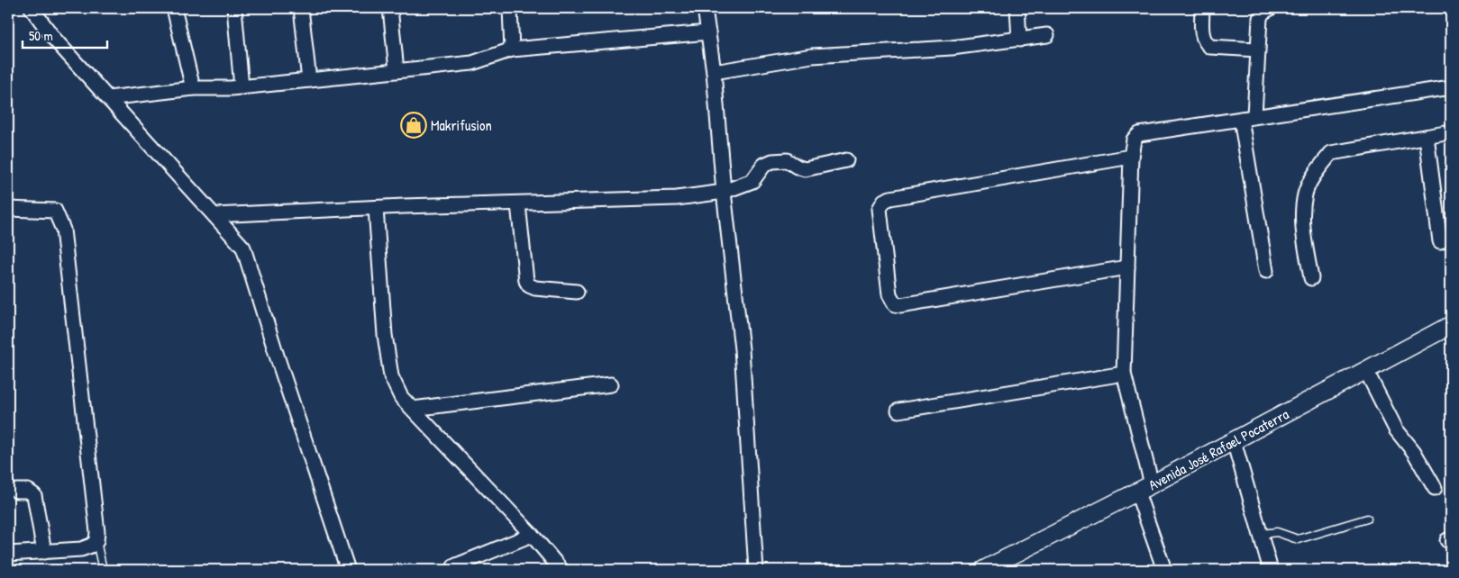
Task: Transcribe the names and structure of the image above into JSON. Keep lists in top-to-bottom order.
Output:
{
  "streets": {
    "street": ["Avenida José Rafael Pocaterra"]
  },
  "places": {
    "shop": ["Makrifusion"]
  },
  "scale_bar": "50 m"
}
